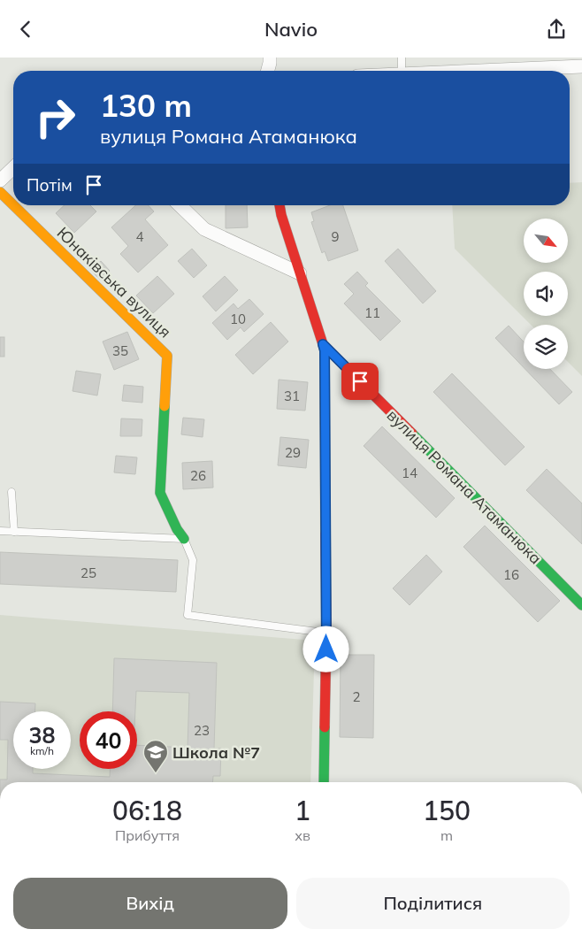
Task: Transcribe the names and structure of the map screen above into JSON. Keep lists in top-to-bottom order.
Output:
{
  "streets": {
    "street": ["Юнаківська вулиця", "вулиця Романа Атаманюка"]
  },
  "places": {
    "school or university": ["Школа №7"]
  },
  "house_numbers": [
    "4",
    "9",
    "11",
    "10",
    "35",
    "31",
    "29",
    "14",
    "26",
    "25",
    "16",
    "2",
    "23"
  ],
  "north": "bottom right",
  "page": {
    "header": "Navio",
    "turn": ["130 m", "вулиця Романа Атаманюка"],
    "then": "Потім",
    "speed": "38 km/h",
    "limit": "40",
    "eta": [
      "06:18",
      "Прибуття",
      "1",
      "хв",
      "150",
      "m"
    ],
    "buttons": ["Вихід", "Поділитися"]
  }
}
